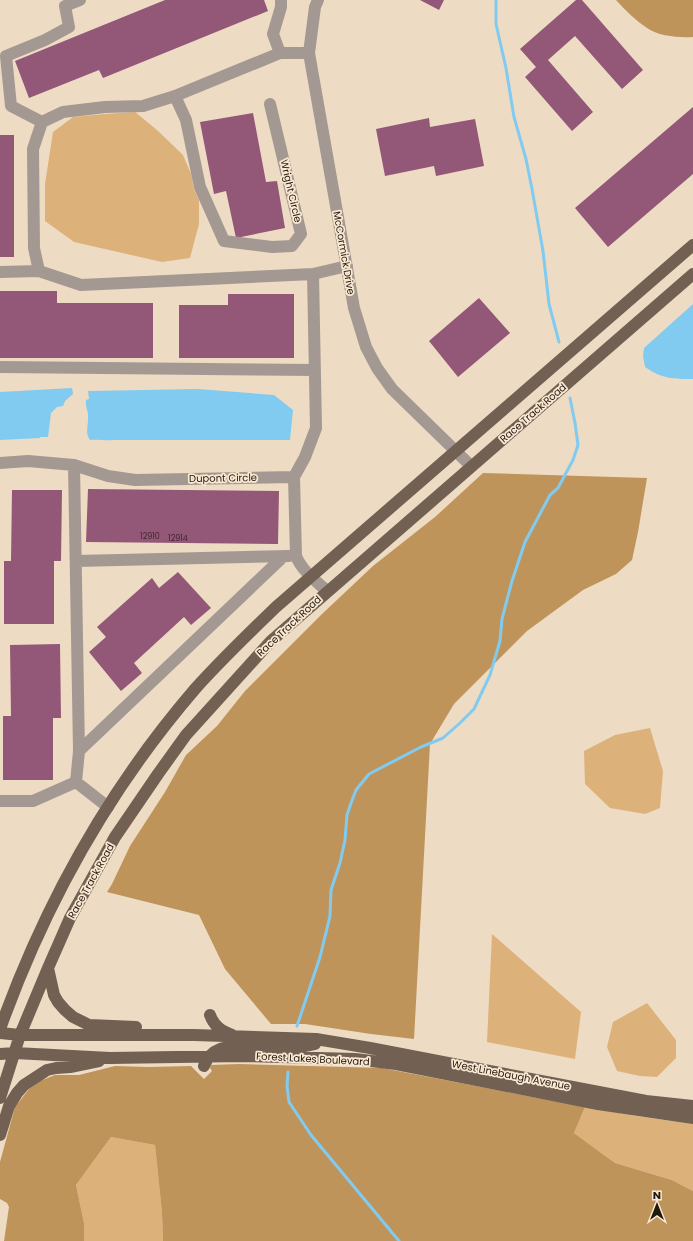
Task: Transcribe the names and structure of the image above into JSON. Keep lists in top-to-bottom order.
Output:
{
  "streets": {
    "main road": ["Race Track Road", "Forest Lakes Boulevard", "West Linebaugh Avenue"],
    "street": ["Wright Circle", "McCormick Drive", "Dupont Circle"]
  },
  "crossings": [
    ["McCormick Drive", "Race Track Road"],
    ["Race Track Road", "Forest Lakes Boulevard"],
    ["Forest Lakes Boulevard", "West Linebaugh Avenue"]
  ],
  "house_numbers": ["12910", "12914"],
  "north": "top"
}
